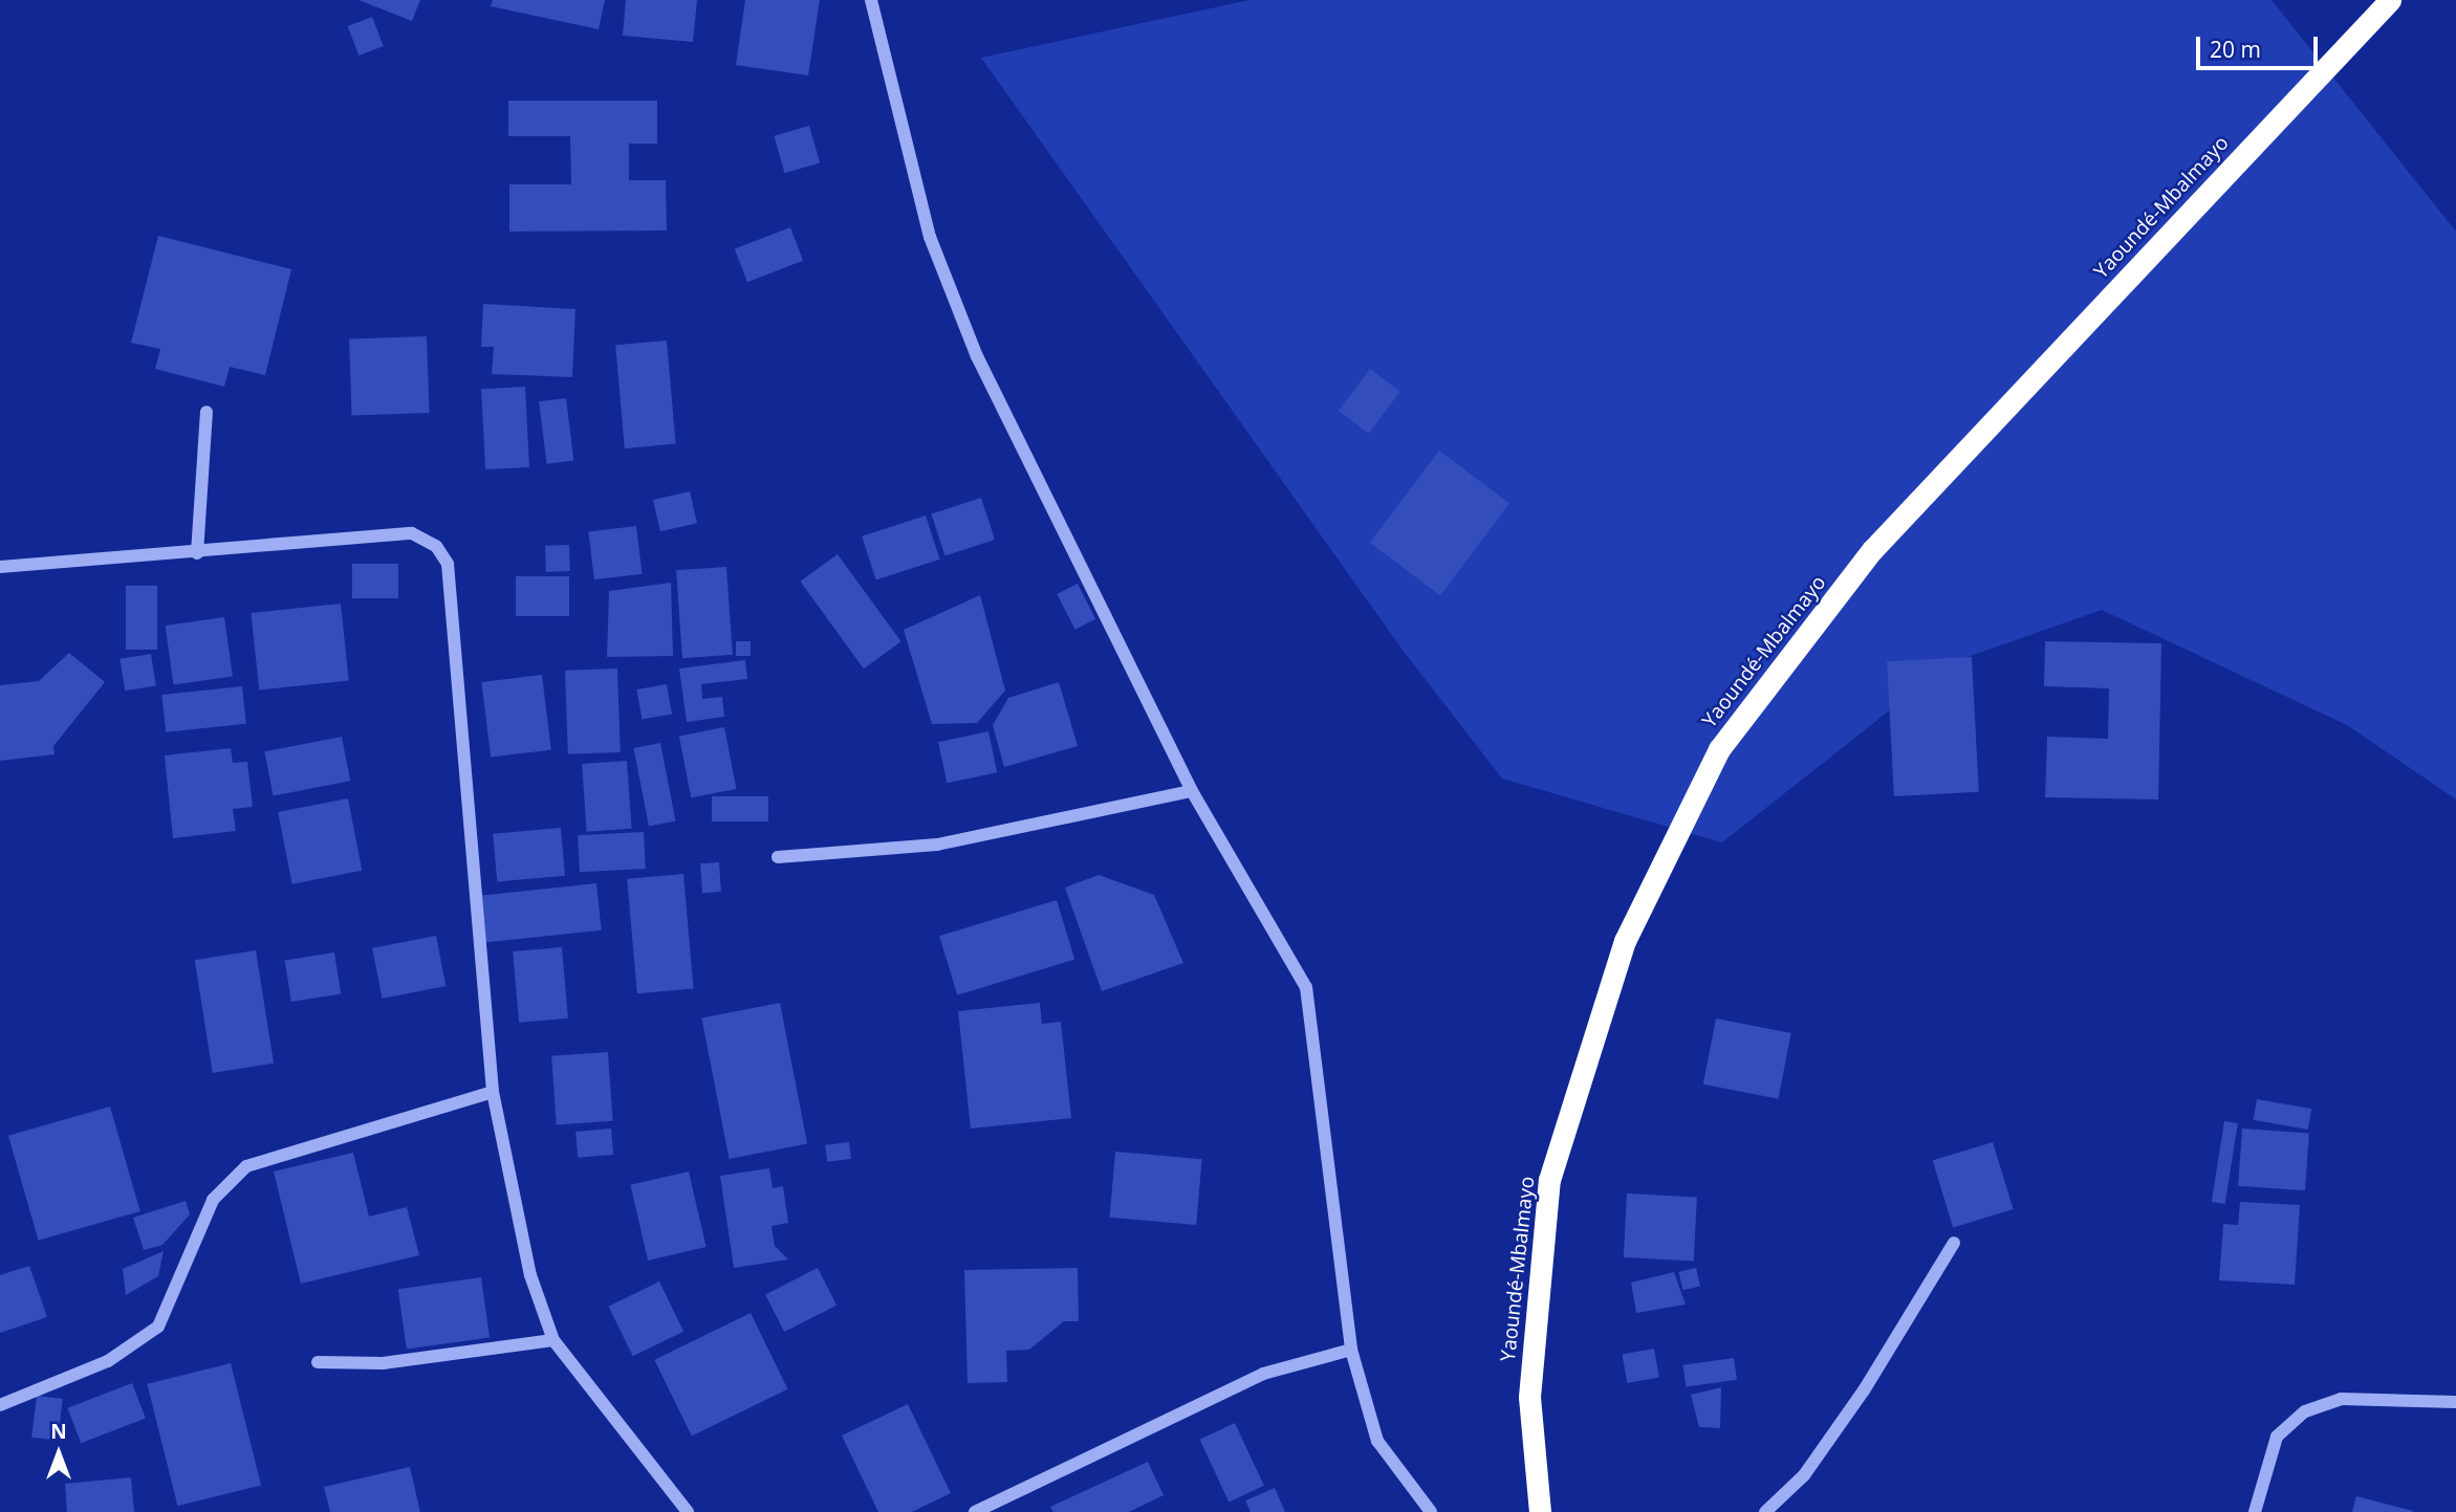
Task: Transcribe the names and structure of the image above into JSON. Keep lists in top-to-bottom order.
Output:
{
  "streets": {
    "highway": ["Yaoundé-Mbalmayo"]
  },
  "scale_bar": "20 m",
  "north": "top"
}
